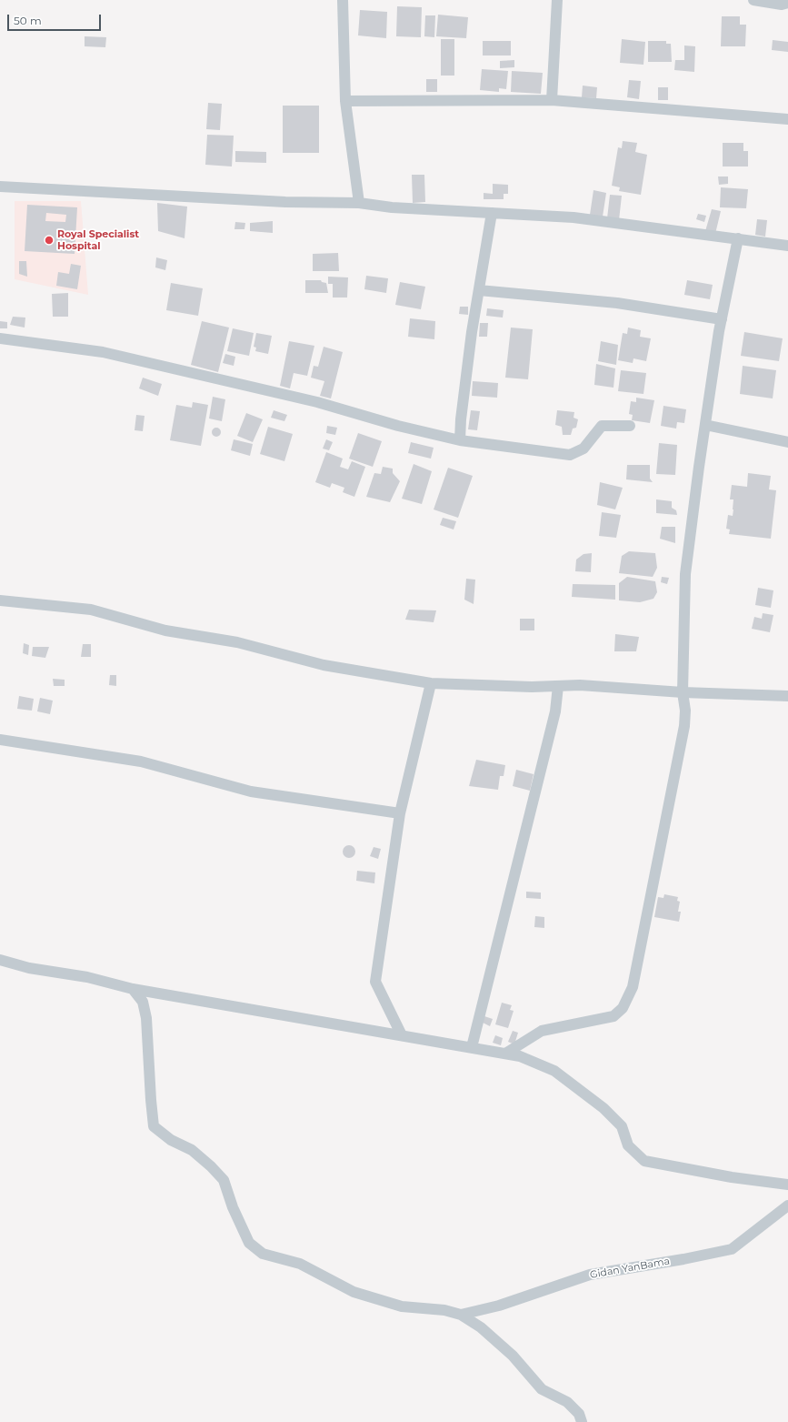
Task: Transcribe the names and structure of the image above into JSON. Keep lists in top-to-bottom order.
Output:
{
  "streets": {
    "street": ["Gidan YanBama"]
  },
  "places": ["Royal Specialist Hospital"],
  "scale_bar": "50 m"
}
